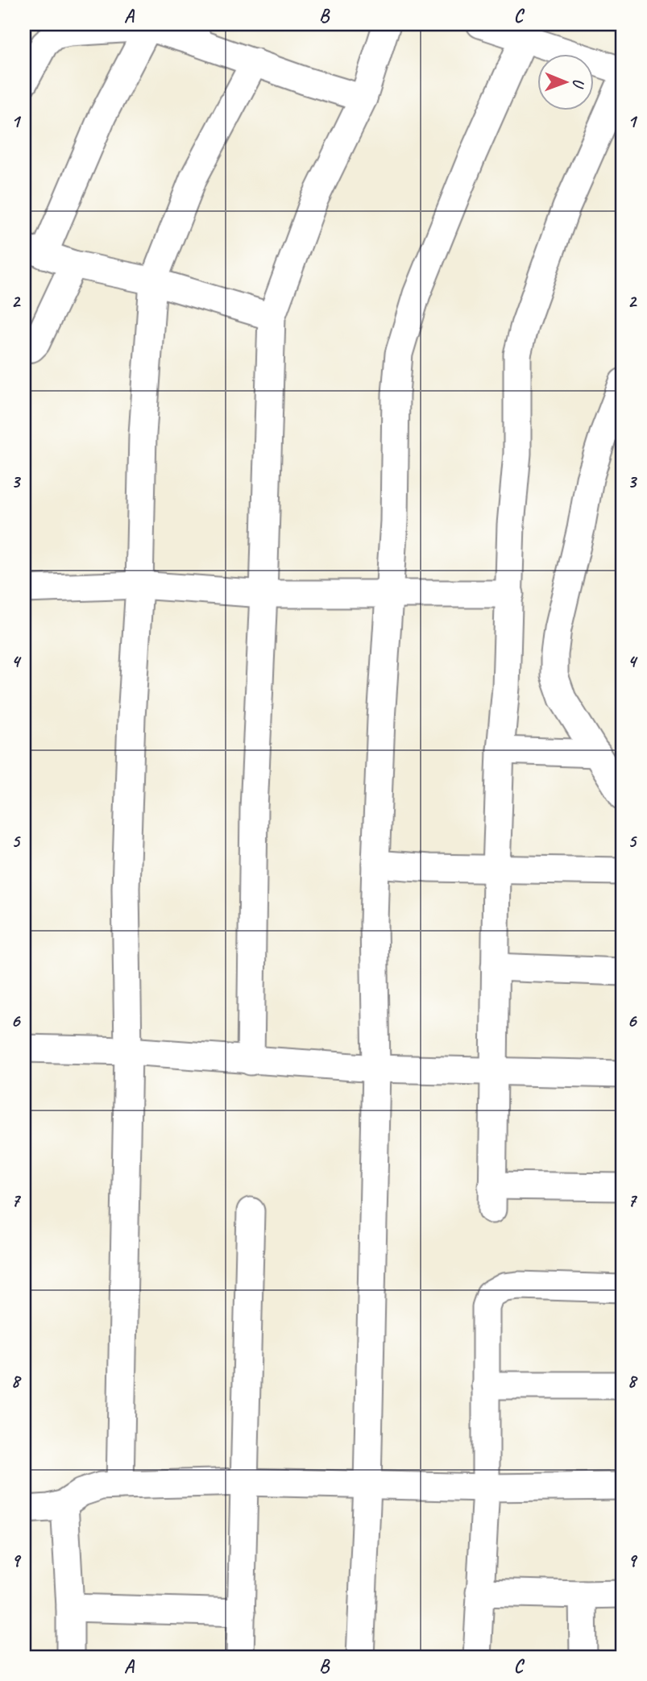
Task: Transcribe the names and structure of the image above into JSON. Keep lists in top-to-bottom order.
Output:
{
  "north": "right",
  "grid": {
    "columns": ["A", "B", "C"],
    "rows": [
      "1",
      "2",
      "3",
      "4",
      "5",
      "6",
      "7",
      "8",
      "9"
    ]
  }
}
